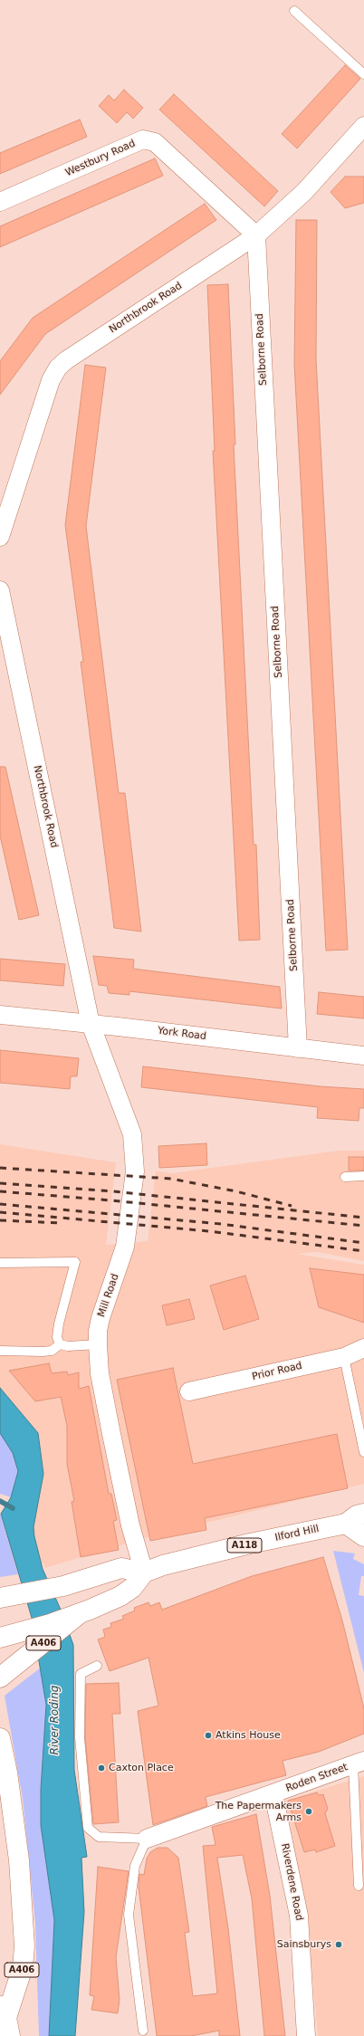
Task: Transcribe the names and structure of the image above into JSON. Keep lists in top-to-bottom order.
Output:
{
  "streets": {
    "main road": ["Ilford Hill", "A118", "A406"],
    "street": [
      "Westbury Road",
      "Northbrook Road",
      "Selborne Road",
      "York Road",
      "Mill Road",
      "Prior Road",
      "Roden Street",
      "Riverdene Road"
    ]
  },
  "crossings": [
    ["Westbury Road", "Northbrook Road"],
    ["Westbury Road", "Selborne Road"],
    ["Northbrook Road", "Selborne Road"],
    ["Northbrook Road", "York Road"],
    ["Northbrook Road", "Mill Road"],
    ["Selborne Road", "York Road"],
    ["York Road", "Mill Road"],
    ["Mill Road", "Ilford Hill"],
    ["Roden Street", "Riverdene Road"]
  ],
  "water": ["River Roding"],
  "places": [
    "Atkins House",
    "Caxton Place",
    "The Papermakers Arms",
    "Sainsburys"
  ]
}
